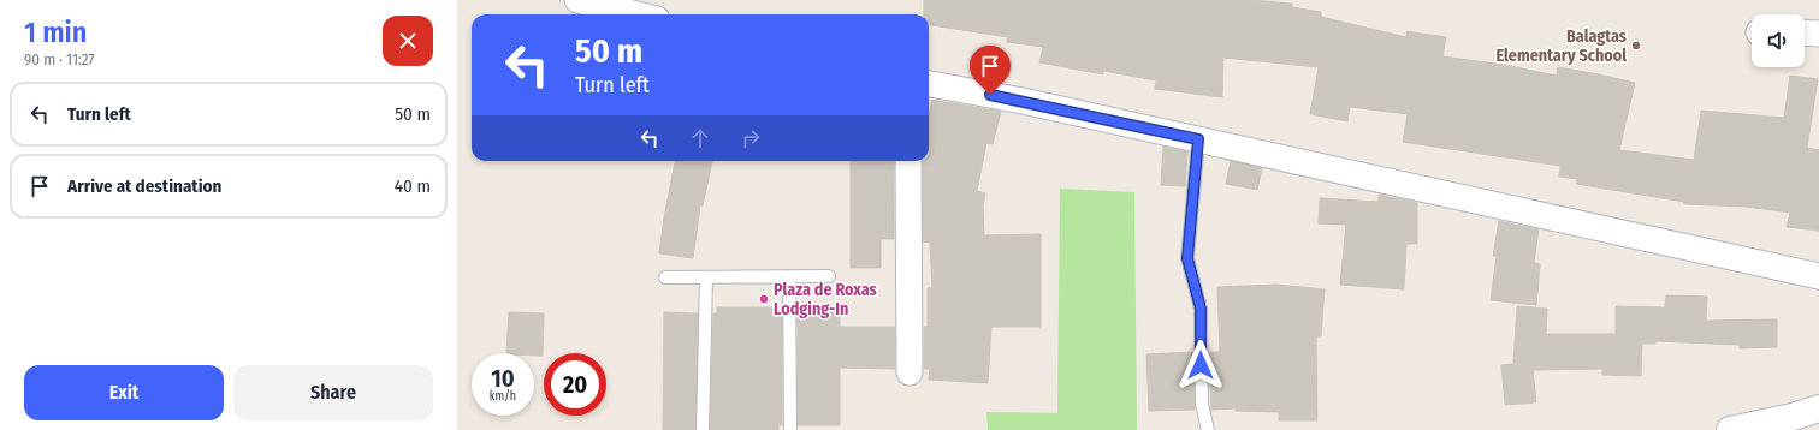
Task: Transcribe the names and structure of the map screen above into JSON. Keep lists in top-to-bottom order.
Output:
{
  "places": ["Balagtas Elementary School", "Plaza de Roxas Lodging-In"],
  "page": {
    "heading": ["1 min", "90 m · 11:27"],
    "turn": ["50 m", "Turn left"],
    "list": [
      {
        "name": "Turn left",
        "value": "50 m"
      },
      {
        "name": "Arrive at destination",
        "value": "40 m"
      }
    ],
    "speed": "10 km/h",
    "limit": "20",
    "buttons": ["Exit", "Share"]
  }
}
